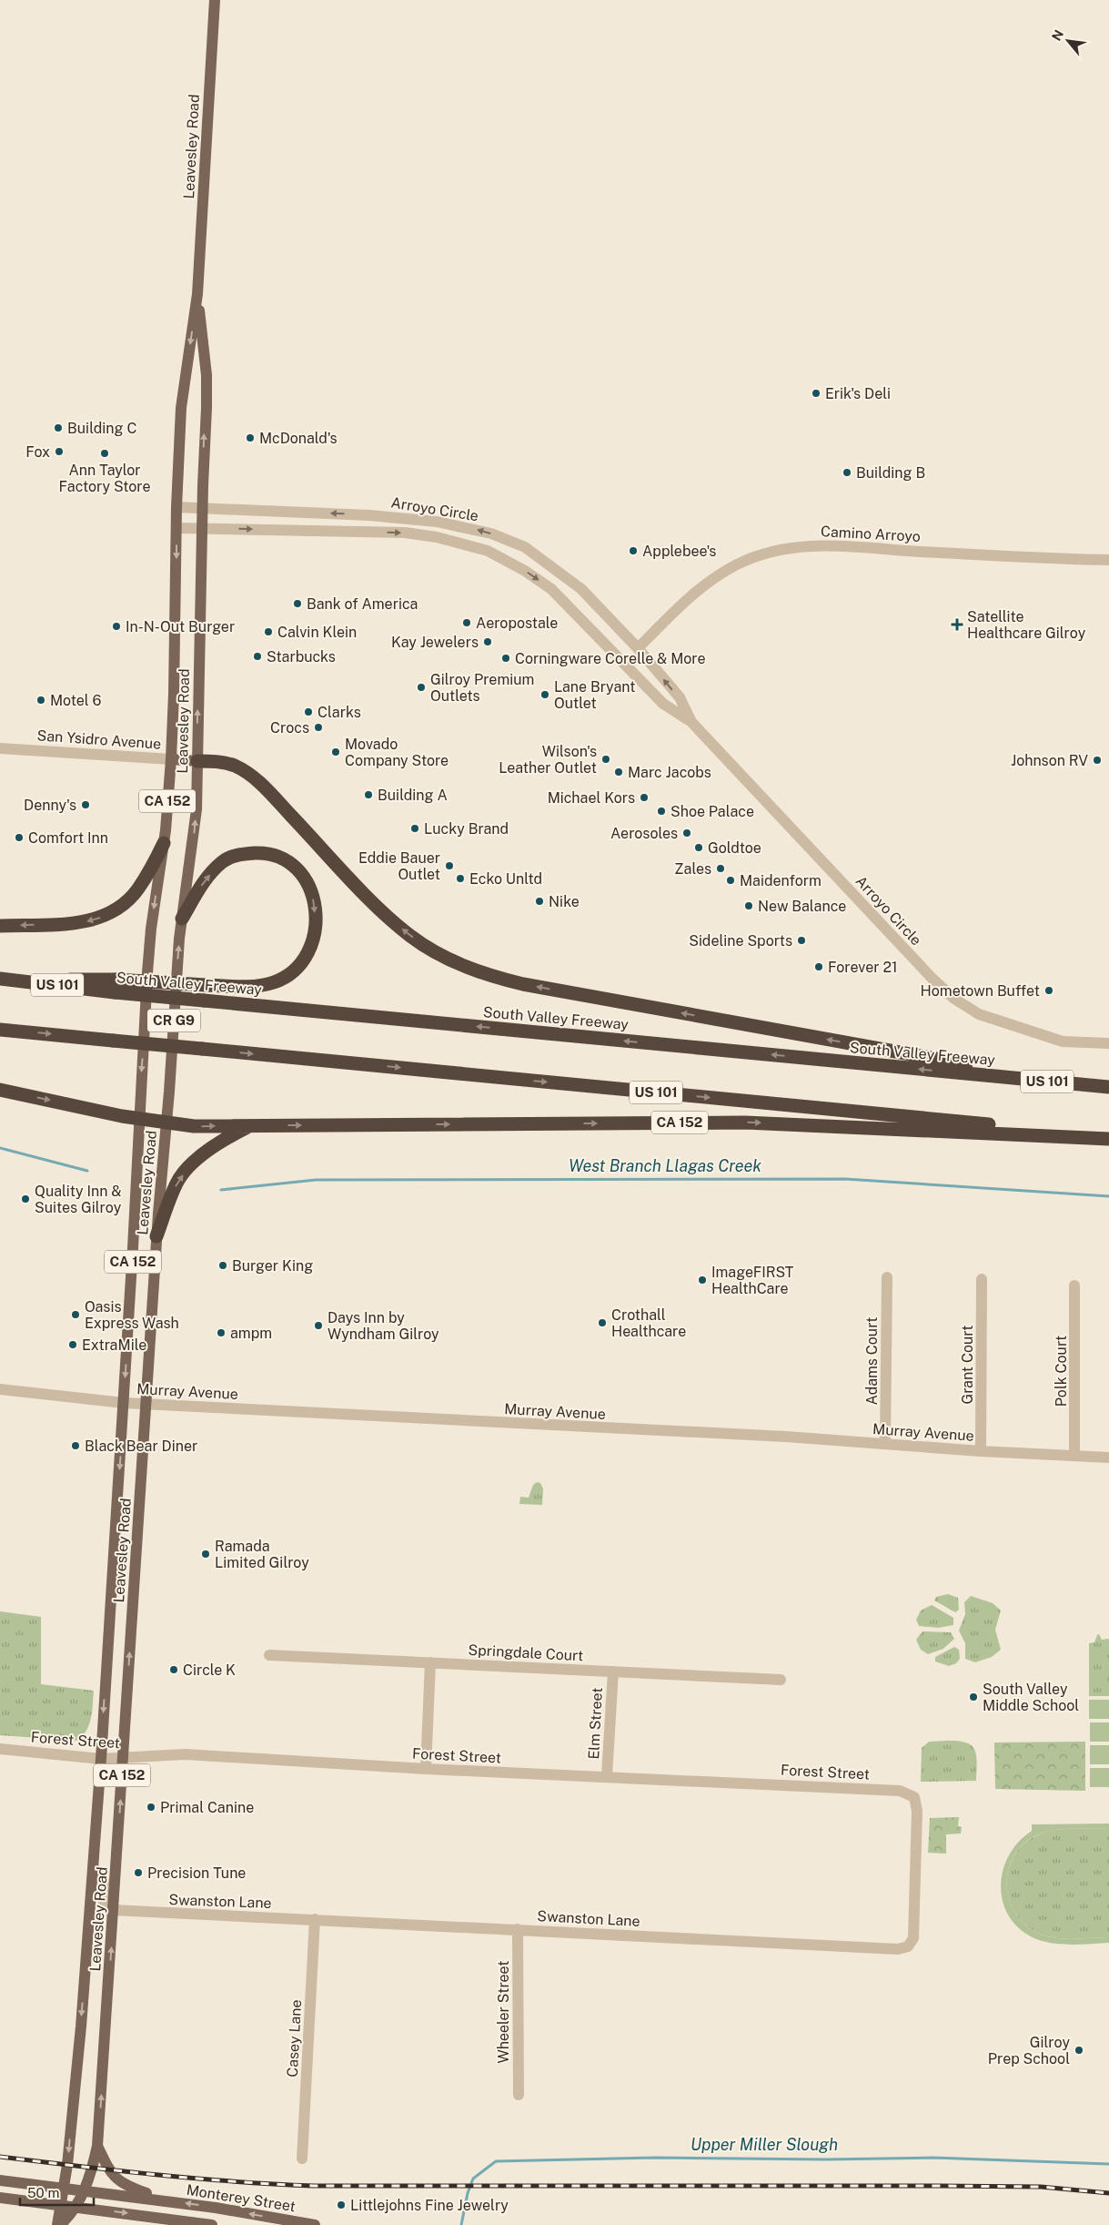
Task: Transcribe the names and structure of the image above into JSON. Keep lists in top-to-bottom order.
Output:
{
  "streets": {
    "highway": ["CA 152", "South Valley Freeway", "US 101"],
    "main road": [
      "Leavesley Road",
      "San Ysidro Avenue",
      "CR G9",
      "Monterey Street"
    ],
    "street": [
      "Arroyo Circle",
      "Camino Arroyo",
      "Adams Court",
      "Grant Court",
      "Polk Court",
      "Murray Avenue",
      "Springdale Court",
      "Elm Street",
      "Forest Street",
      "Swanston Lane",
      "Wheeler Street",
      "Casey Lane"
    ]
  },
  "crossings": [
    ["Leavesley Road", "Arroyo Circle"],
    ["Leavesley Road", "San Ysidro Avenue"],
    ["Leavesley Road", "CA 152"],
    ["Leavesley Road", "Murray Avenue"],
    ["Leavesley Road", "Forest Street"],
    ["Leavesley Road", "Swanston Lane"],
    ["Leavesley Road", "Monterey Street"],
    ["Arroyo Circle", "Camino Arroyo"],
    ["CA 152", "US 101"],
    ["Adams Court", "Murray Avenue"],
    ["Grant Court", "Murray Avenue"],
    ["Polk Court", "Murray Avenue"],
    ["Springdale Court", "Elm Street"],
    ["Elm Street", "Forest Street"],
    ["Forest Street", "Swanston Lane"],
    ["Swanston Lane", "Wheeler Street"],
    ["Swanston Lane", "Casey Lane"]
  ],
  "water": ["West Branch Llagas Creek", "Upper Miller Slough"],
  "places": {
    "other": [
      "Erik's Deli",
      "Building C",
      "McDonald's",
      "Fox",
      "Ann Taylor Factory Store",
      "Building B",
      "Applebee's",
      "Bank of America",
      "Aeropostale",
      "In-N-Out Burger",
      "Calvin Klein",
      "Kay Jewelers",
      "Starbucks",
      "Corningware Corelle & More",
      "Gilroy Premium Outlets",
      "Lane Bryant Outlet",
      "Motel 6",
      "Clarks",
      "Crocs",
      "Movado Company Store",
      "Wilson's Leather Outlet",
      "Johnson RV",
      "Marc Jacobs",
      "Building A",
      "Michael Kors",
      "Denny's",
      "Shoe Palace",
      "Lucky Brand",
      "Aerosoles",
      "Comfort Inn",
      "Goldtoe",
      "Eddie Bauer Outlet",
      "Zales",
      "Ecko Unltd",
      "Maidenform",
      "Nike",
      "New Balance",
      "Sideline Sports",
      "Forever 21",
      "Hometown Buffet",
      "Quality Inn & Suites Gilroy",
      "Burger King",
      "ImageFIRST HealthCare",
      "Oasis Express Wash",
      "Crothall Healthcare",
      "Days Inn by Wyndham Gilroy",
      "ampm",
      "ExtraMile",
      "Black Bear Diner",
      "Ramada Limited Gilroy",
      "Circle K",
      "South Valley Middle School",
      "Primal Canine",
      "Precision Tune",
      "Gilroy Prep School",
      "Littlejohns Fine Jewelry"
    ],
    "health": ["Satellite Healthcare Gilroy"]
  },
  "scale_bar": "50 m",
  "north": "top left"
}
